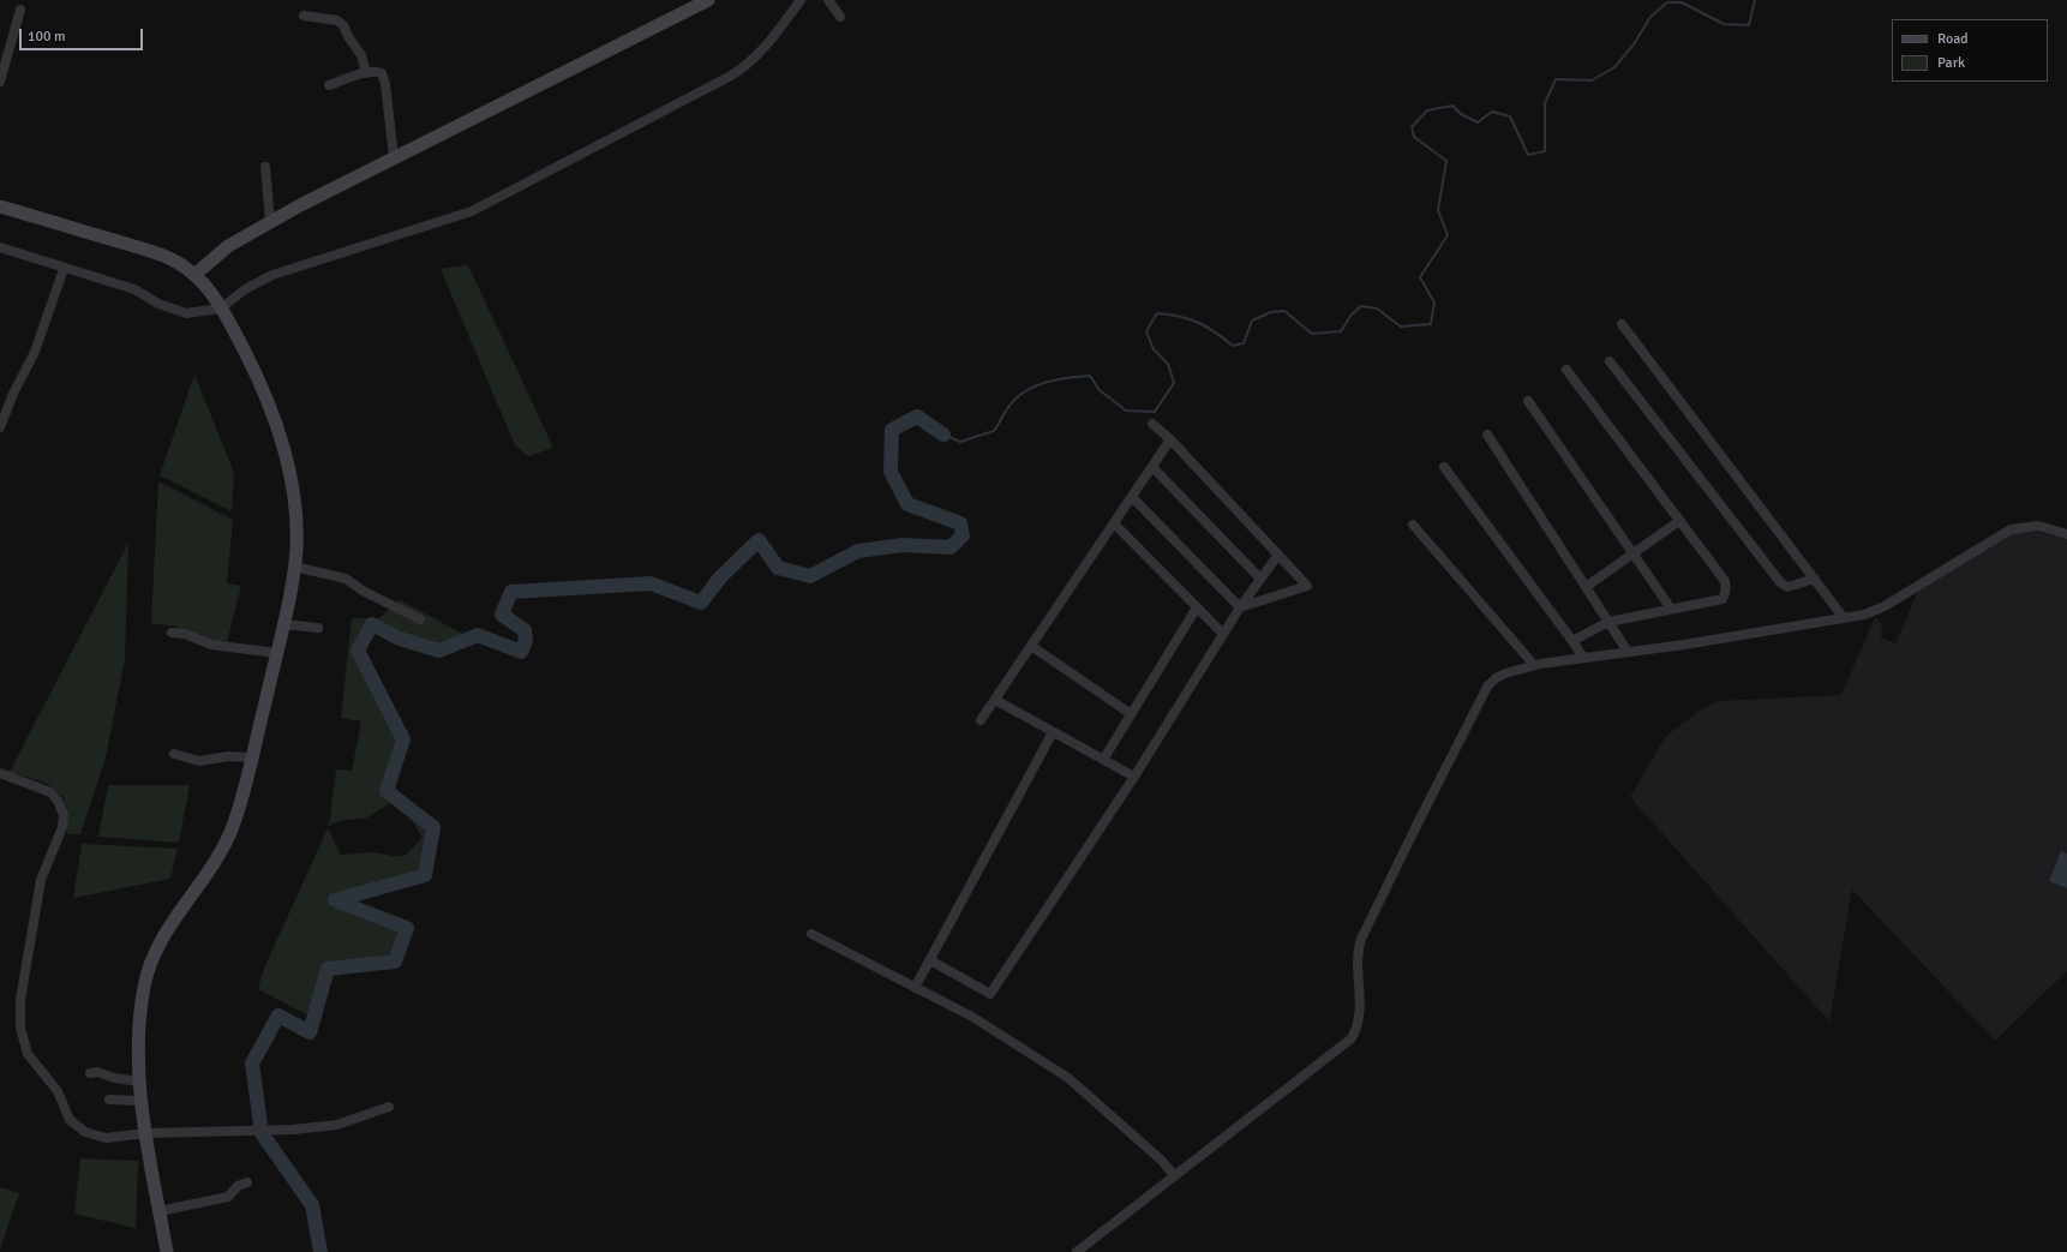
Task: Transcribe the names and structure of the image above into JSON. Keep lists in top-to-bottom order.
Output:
{
  "legend": ["Road", "Park"],
  "scale_bar": "100 m"
}
